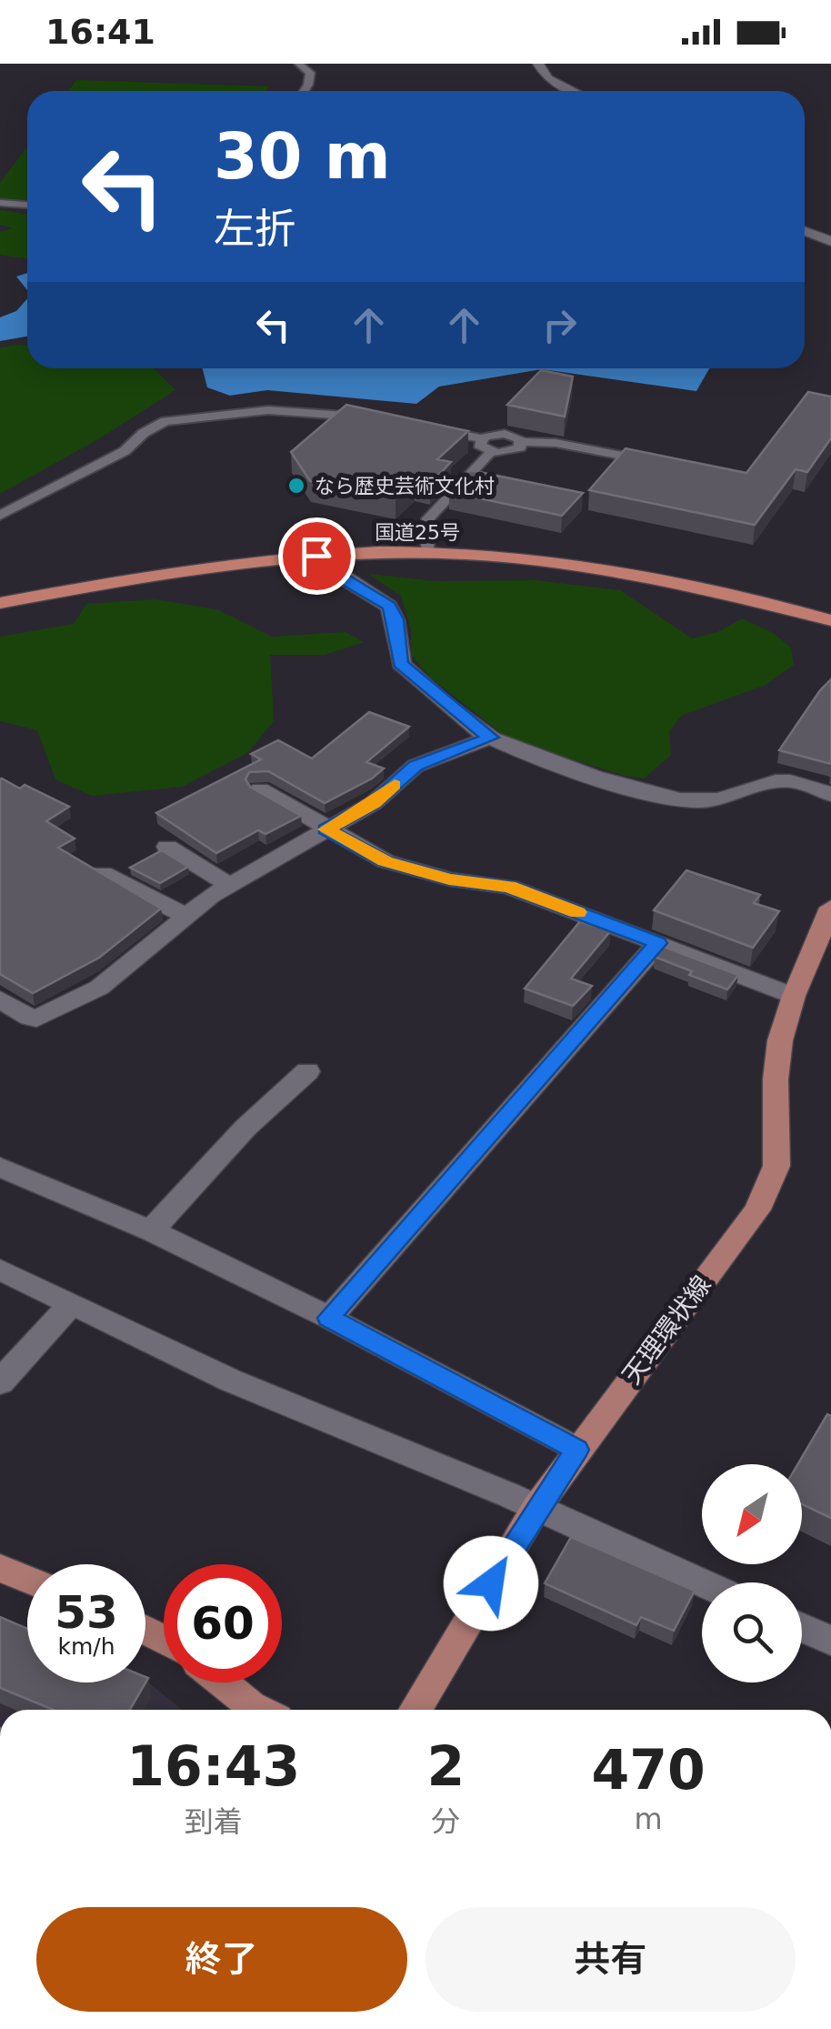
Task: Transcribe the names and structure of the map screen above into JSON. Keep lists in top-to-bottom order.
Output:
{
  "streets": {
    "highway": ["国道25号"],
    "main road": ["天理環状線"]
  },
  "places": ["なら歴史芸術文化村"],
  "north": "bottom left",
  "page": {
    "status": "16:41",
    "turn": ["30 m", "左折"],
    "speed": "53 km/h",
    "limit": "60",
    "eta": [
      "16:43",
      "到着",
      "2",
      "分",
      "470",
      "m"
    ],
    "buttons": ["終了", "共有"]
  }
}
